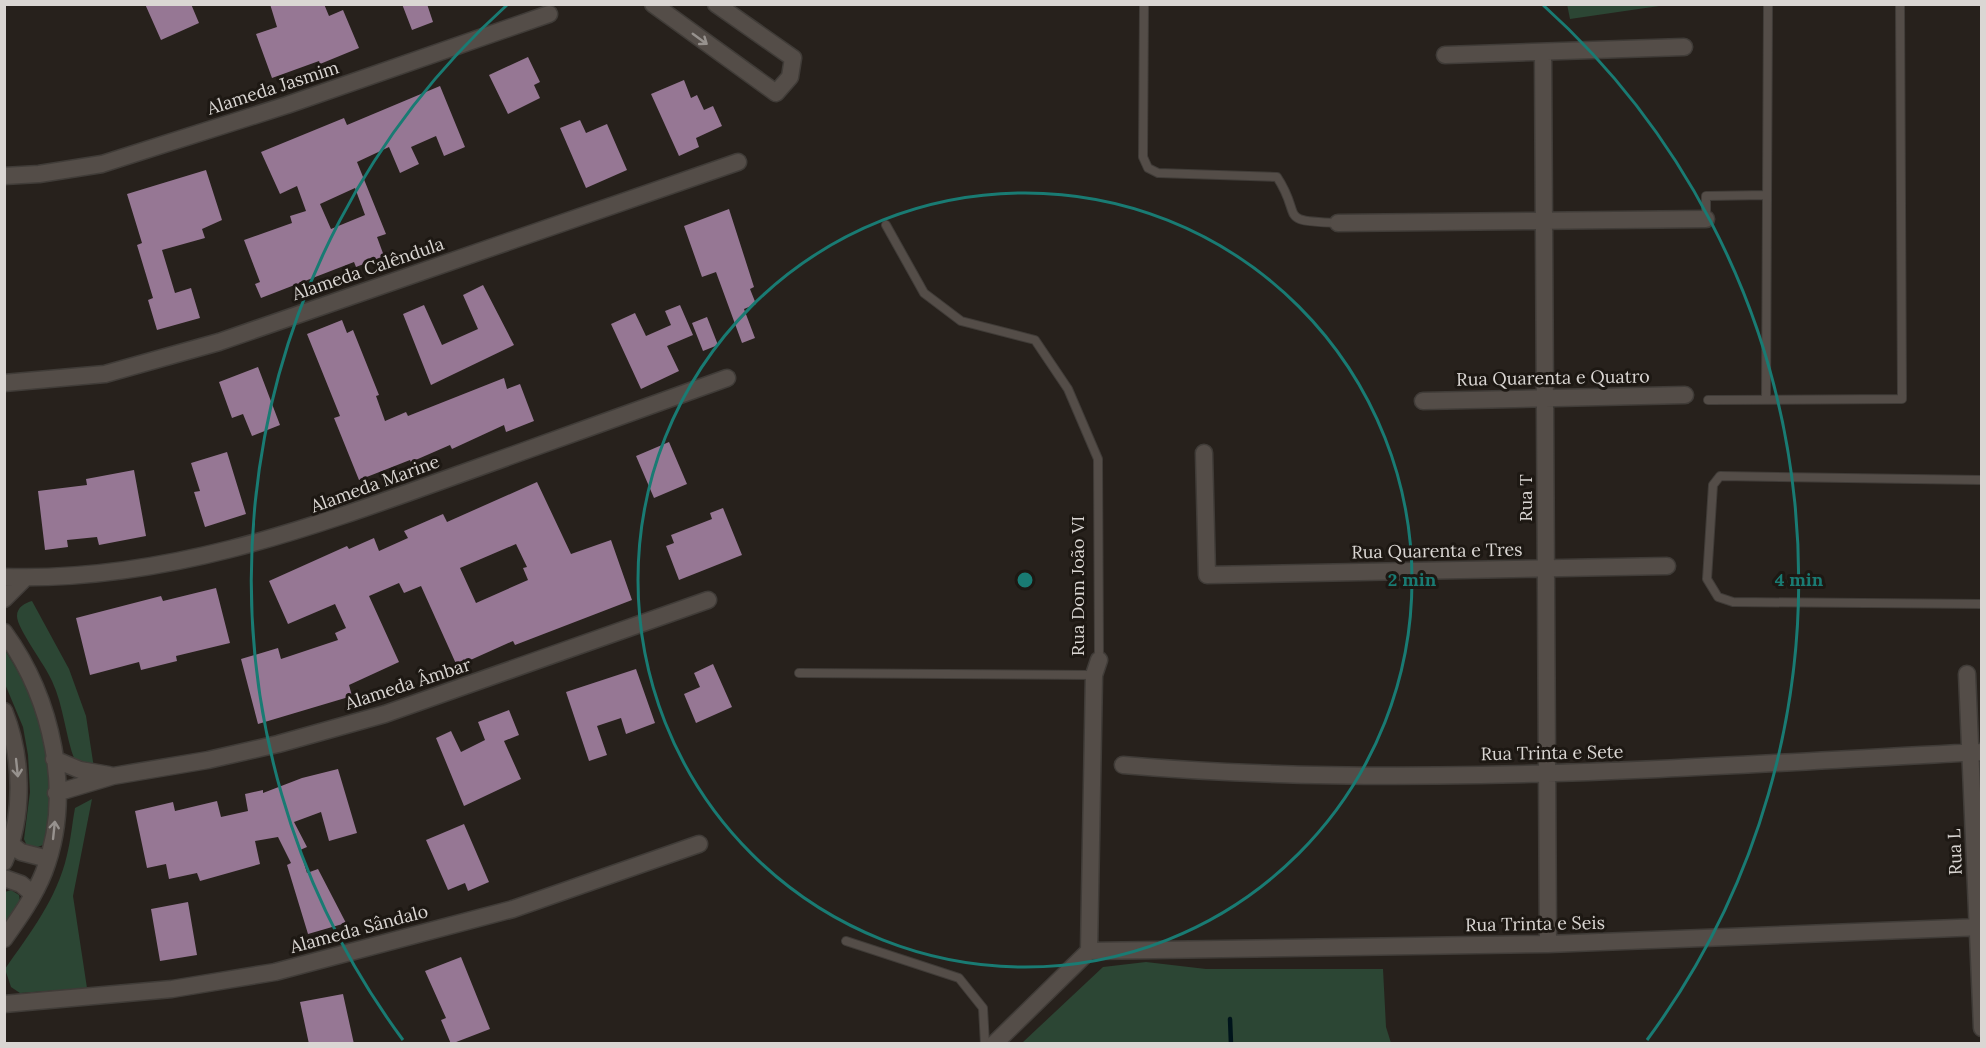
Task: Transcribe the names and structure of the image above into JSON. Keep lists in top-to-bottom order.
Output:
{
  "streets": {
    "street": [
      "Alameda Jasmim",
      "Alameda Calêndula",
      "Rua Quarenta e Quatro",
      "Alameda Marine",
      "Rua T",
      "Rua Quarenta e Tres",
      "Rua Dom João VI",
      "Alameda Âmbar",
      "Rua Trinta e Sete",
      "Rua L",
      "Rua Trinta e Seis",
      "Alameda Sândalo"
    ]
  },
  "crossings": [
    ["Rua Quarenta e Quatro", "Rua T"],
    ["Rua T", "Rua Quarenta e Tres"],
    ["Rua T", "Rua Trinta e Sete"],
    ["Rua T", "Rua Trinta e Seis"],
    ["Rua Dom João VI", "Rua Trinta e Seis"],
    ["Rua Trinta e Sete", "Rua L"],
    ["Rua L", "Rua Trinta e Seis"]
  ],
  "rings": ["2 min", "4 min"]
}
